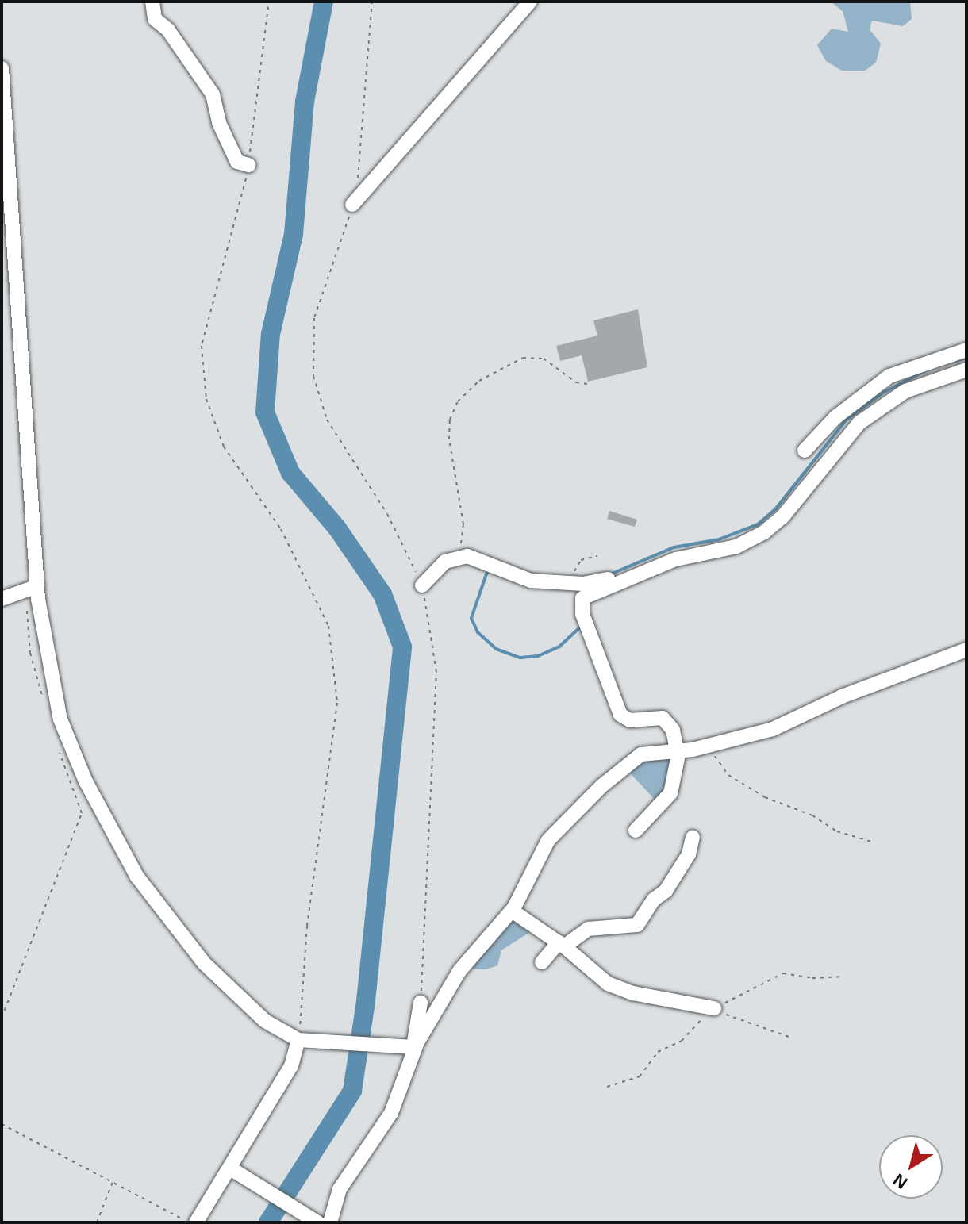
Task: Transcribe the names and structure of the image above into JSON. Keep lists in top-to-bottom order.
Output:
{
  "north": "bottom left"
}
